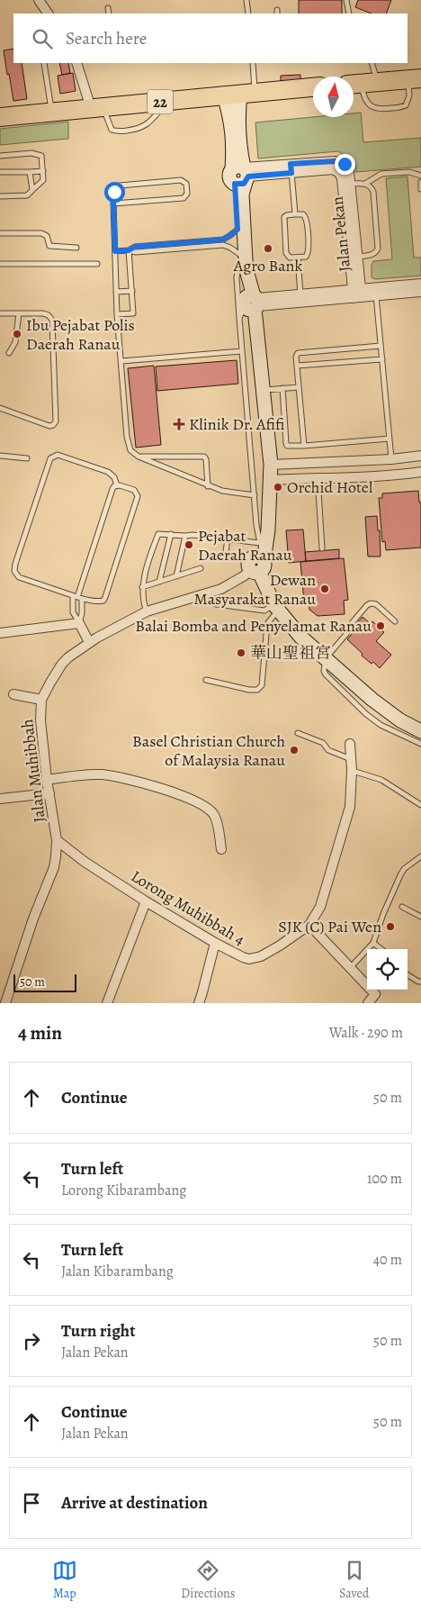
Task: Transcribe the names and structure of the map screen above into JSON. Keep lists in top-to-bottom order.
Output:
{
  "streets": {
    "highway": ["22"],
    "street": ["Jalan Pekan", "Jalan Muhibbah", "Lorong Muhibbah 4"]
  },
  "crossings": [
    ["Jalan Muhibbah", "Lorong Muhibbah 4"]
  ],
  "places": {
    "other": [
      "Agro Bank",
      "Ibu Pejabat Polis Daerah Ranau",
      "Orchid Hotel",
      "Pejabat Daerah Ranau",
      "Dewan Masyarakat Ranau",
      "Balai Bomba and Penyelamat Ranau",
      "華山聖祖宮",
      "Basel Christian Church of Malaysia Ranau",
      "SJK (C) Pai Wen"
    ],
    "health": ["Klinik Dr. Afifi"]
  },
  "scale_bar": "50 m",
  "north": "top",
  "page": {
    "search": "Search here",
    "scale": "50 m",
    "heading": ["4 min", "Walk · 290 m"],
    "list": [
      ["Continue", "50 m"],
      ["Turn left", "Lorong Kibarambang", "100 m"],
      ["Turn left", "Jalan Kibarambang", "40 m"],
      ["Turn right", "Jalan Pekan", "50 m"],
      ["Continue", "Jalan Pekan", "50 m"],
      "Arrive at destination"
    ],
    "nav": ["Map", "Directions", "Saved"]
  }
}
